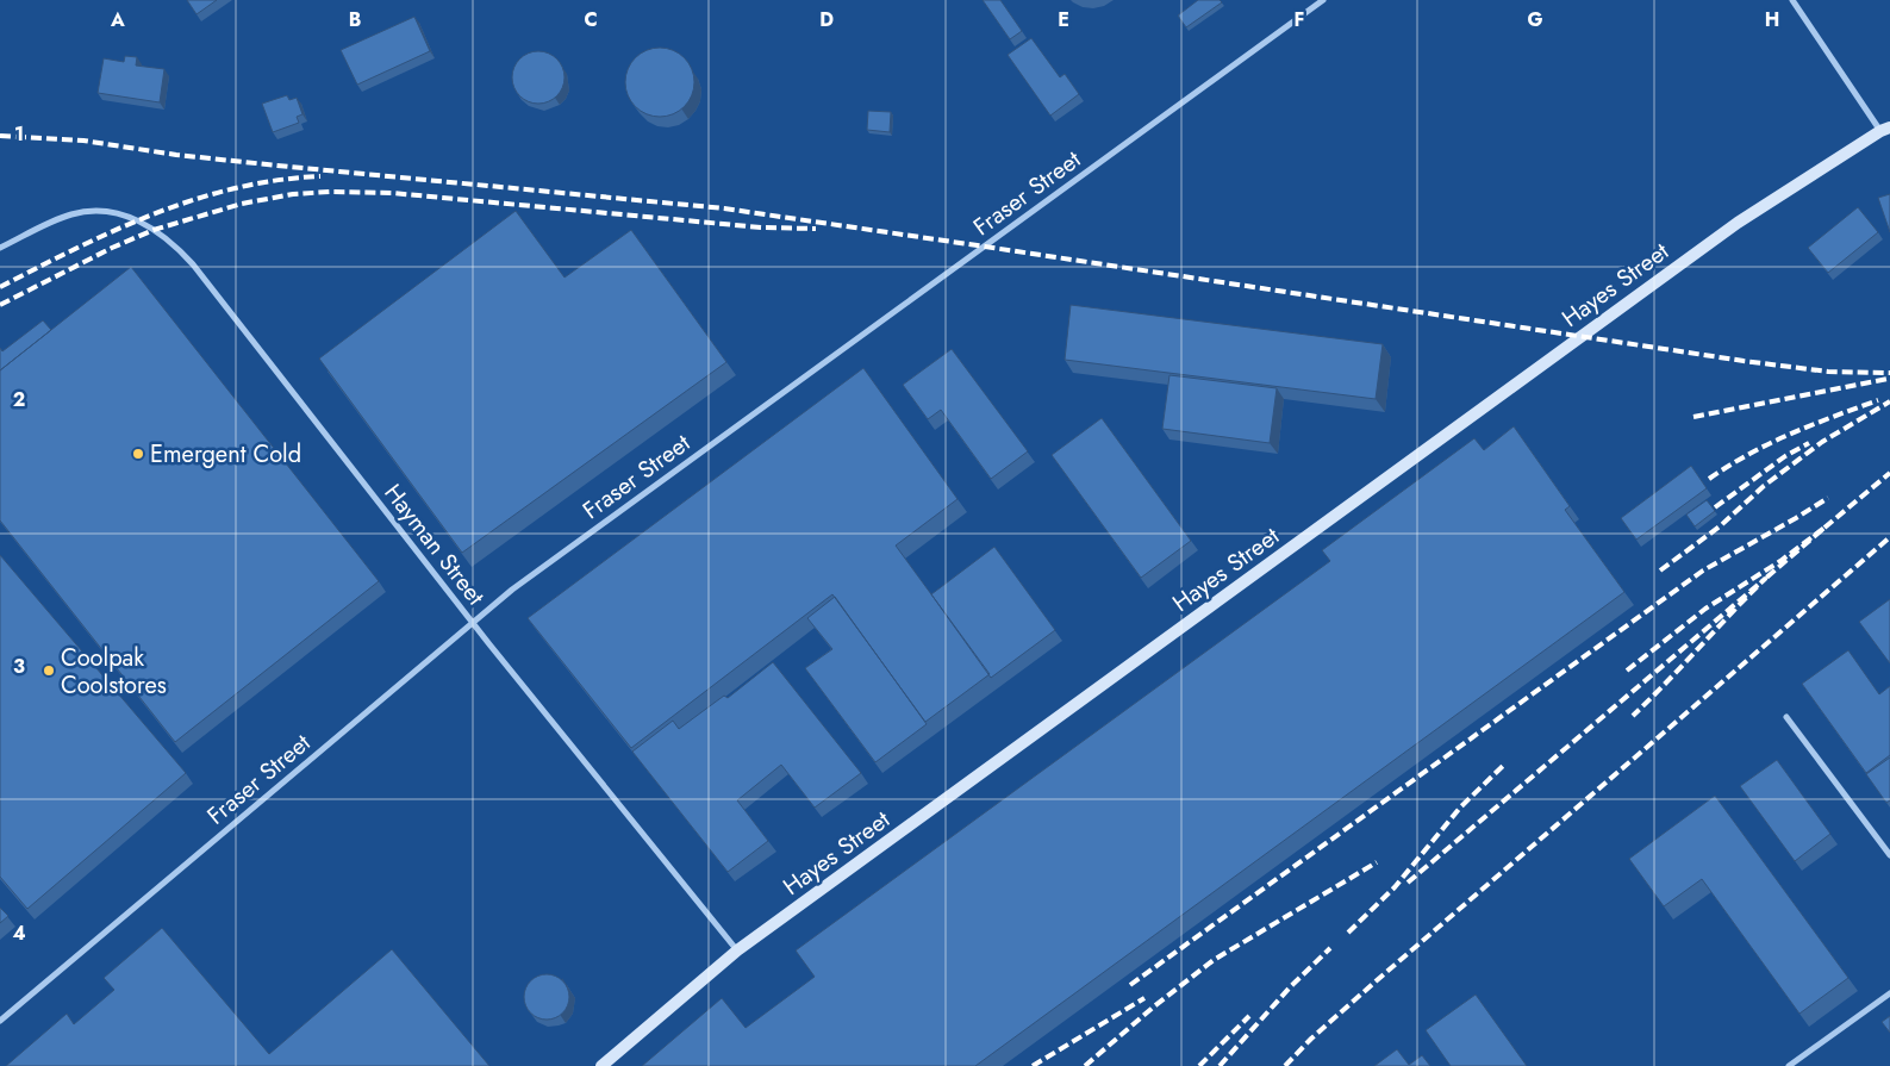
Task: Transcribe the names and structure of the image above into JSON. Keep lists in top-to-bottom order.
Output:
{
  "streets": {
    "main road": ["Hayes Street"],
    "street": ["Fraser Street", "Hayman Street"]
  },
  "crossings": [
    ["Fraser Street", "Hayman Street"],
    ["Hayes Street", "Hayman Street"]
  ],
  "places": ["Emergent Cold", "Coolpak Coolstores"],
  "grid": {
    "columns": [
      "A",
      "B",
      "C",
      "D",
      "E",
      "F",
      "G",
      "H"
    ],
    "rows": [
      "1",
      "2",
      "3",
      "4"
    ]
  }
}
